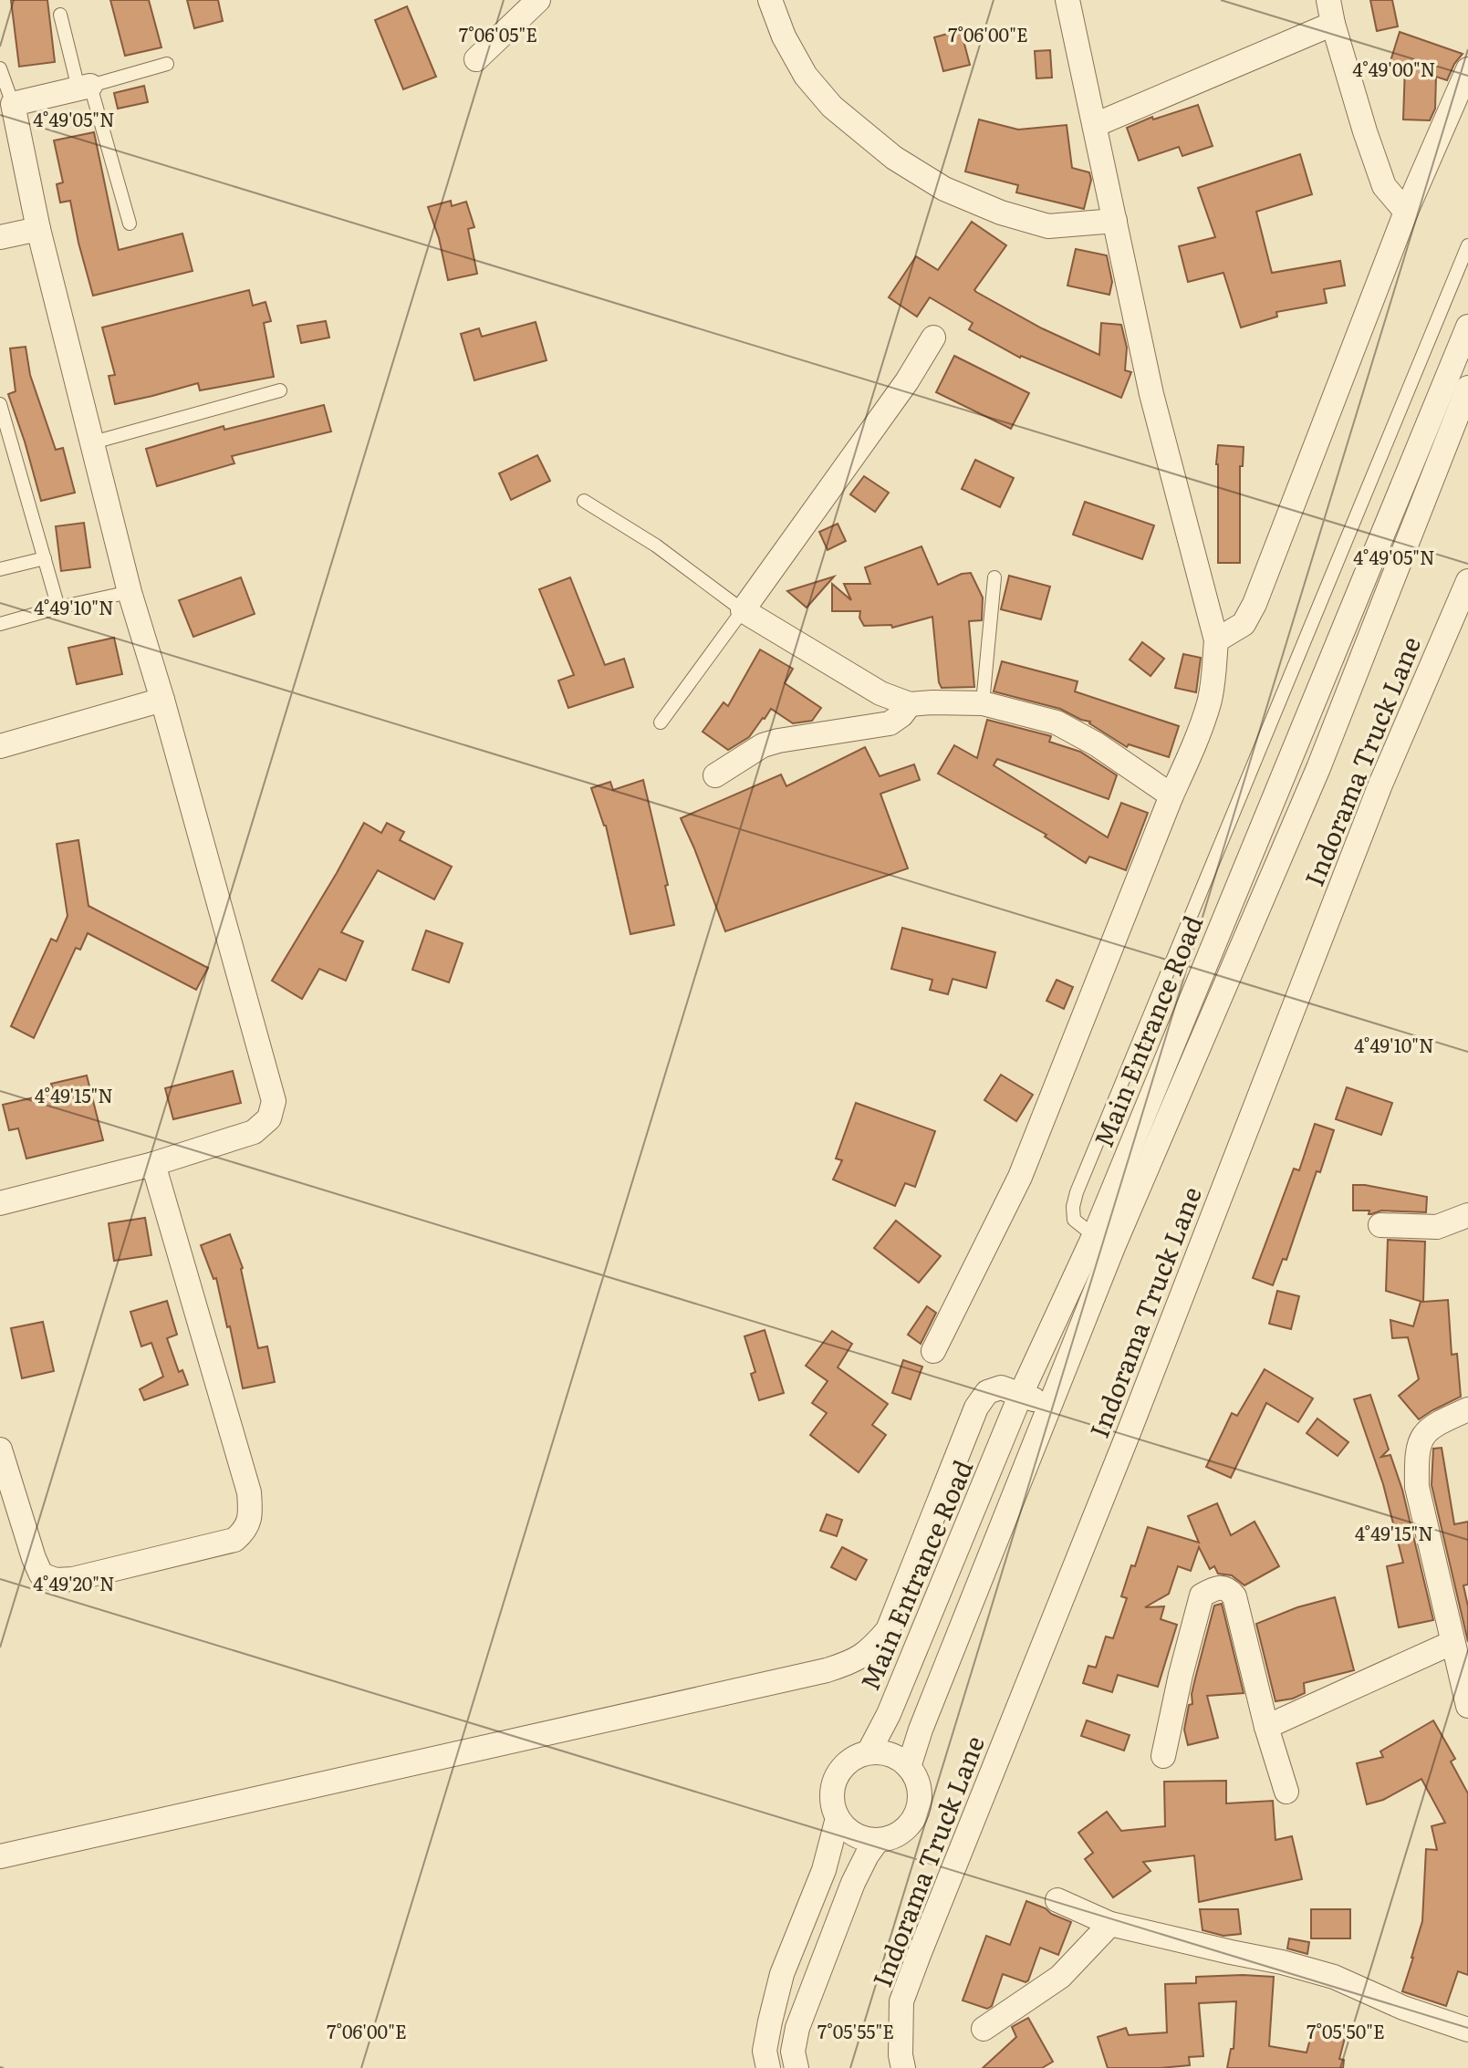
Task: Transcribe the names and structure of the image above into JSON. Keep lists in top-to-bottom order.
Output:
{
  "streets": {
    "street": ["Indorama Truck Lane", "Main Entrance Road"]
  },
  "coordinates": [
    "7°06'05\"E",
    "7°06'00\"E",
    "4°49'00\"N",
    "4°49'05\"N",
    "4°49'10\"N",
    "4°49'15\"N",
    "4°49'20\"N",
    "7°05'55\"E",
    "7°05'50\"E"
  ]
}
